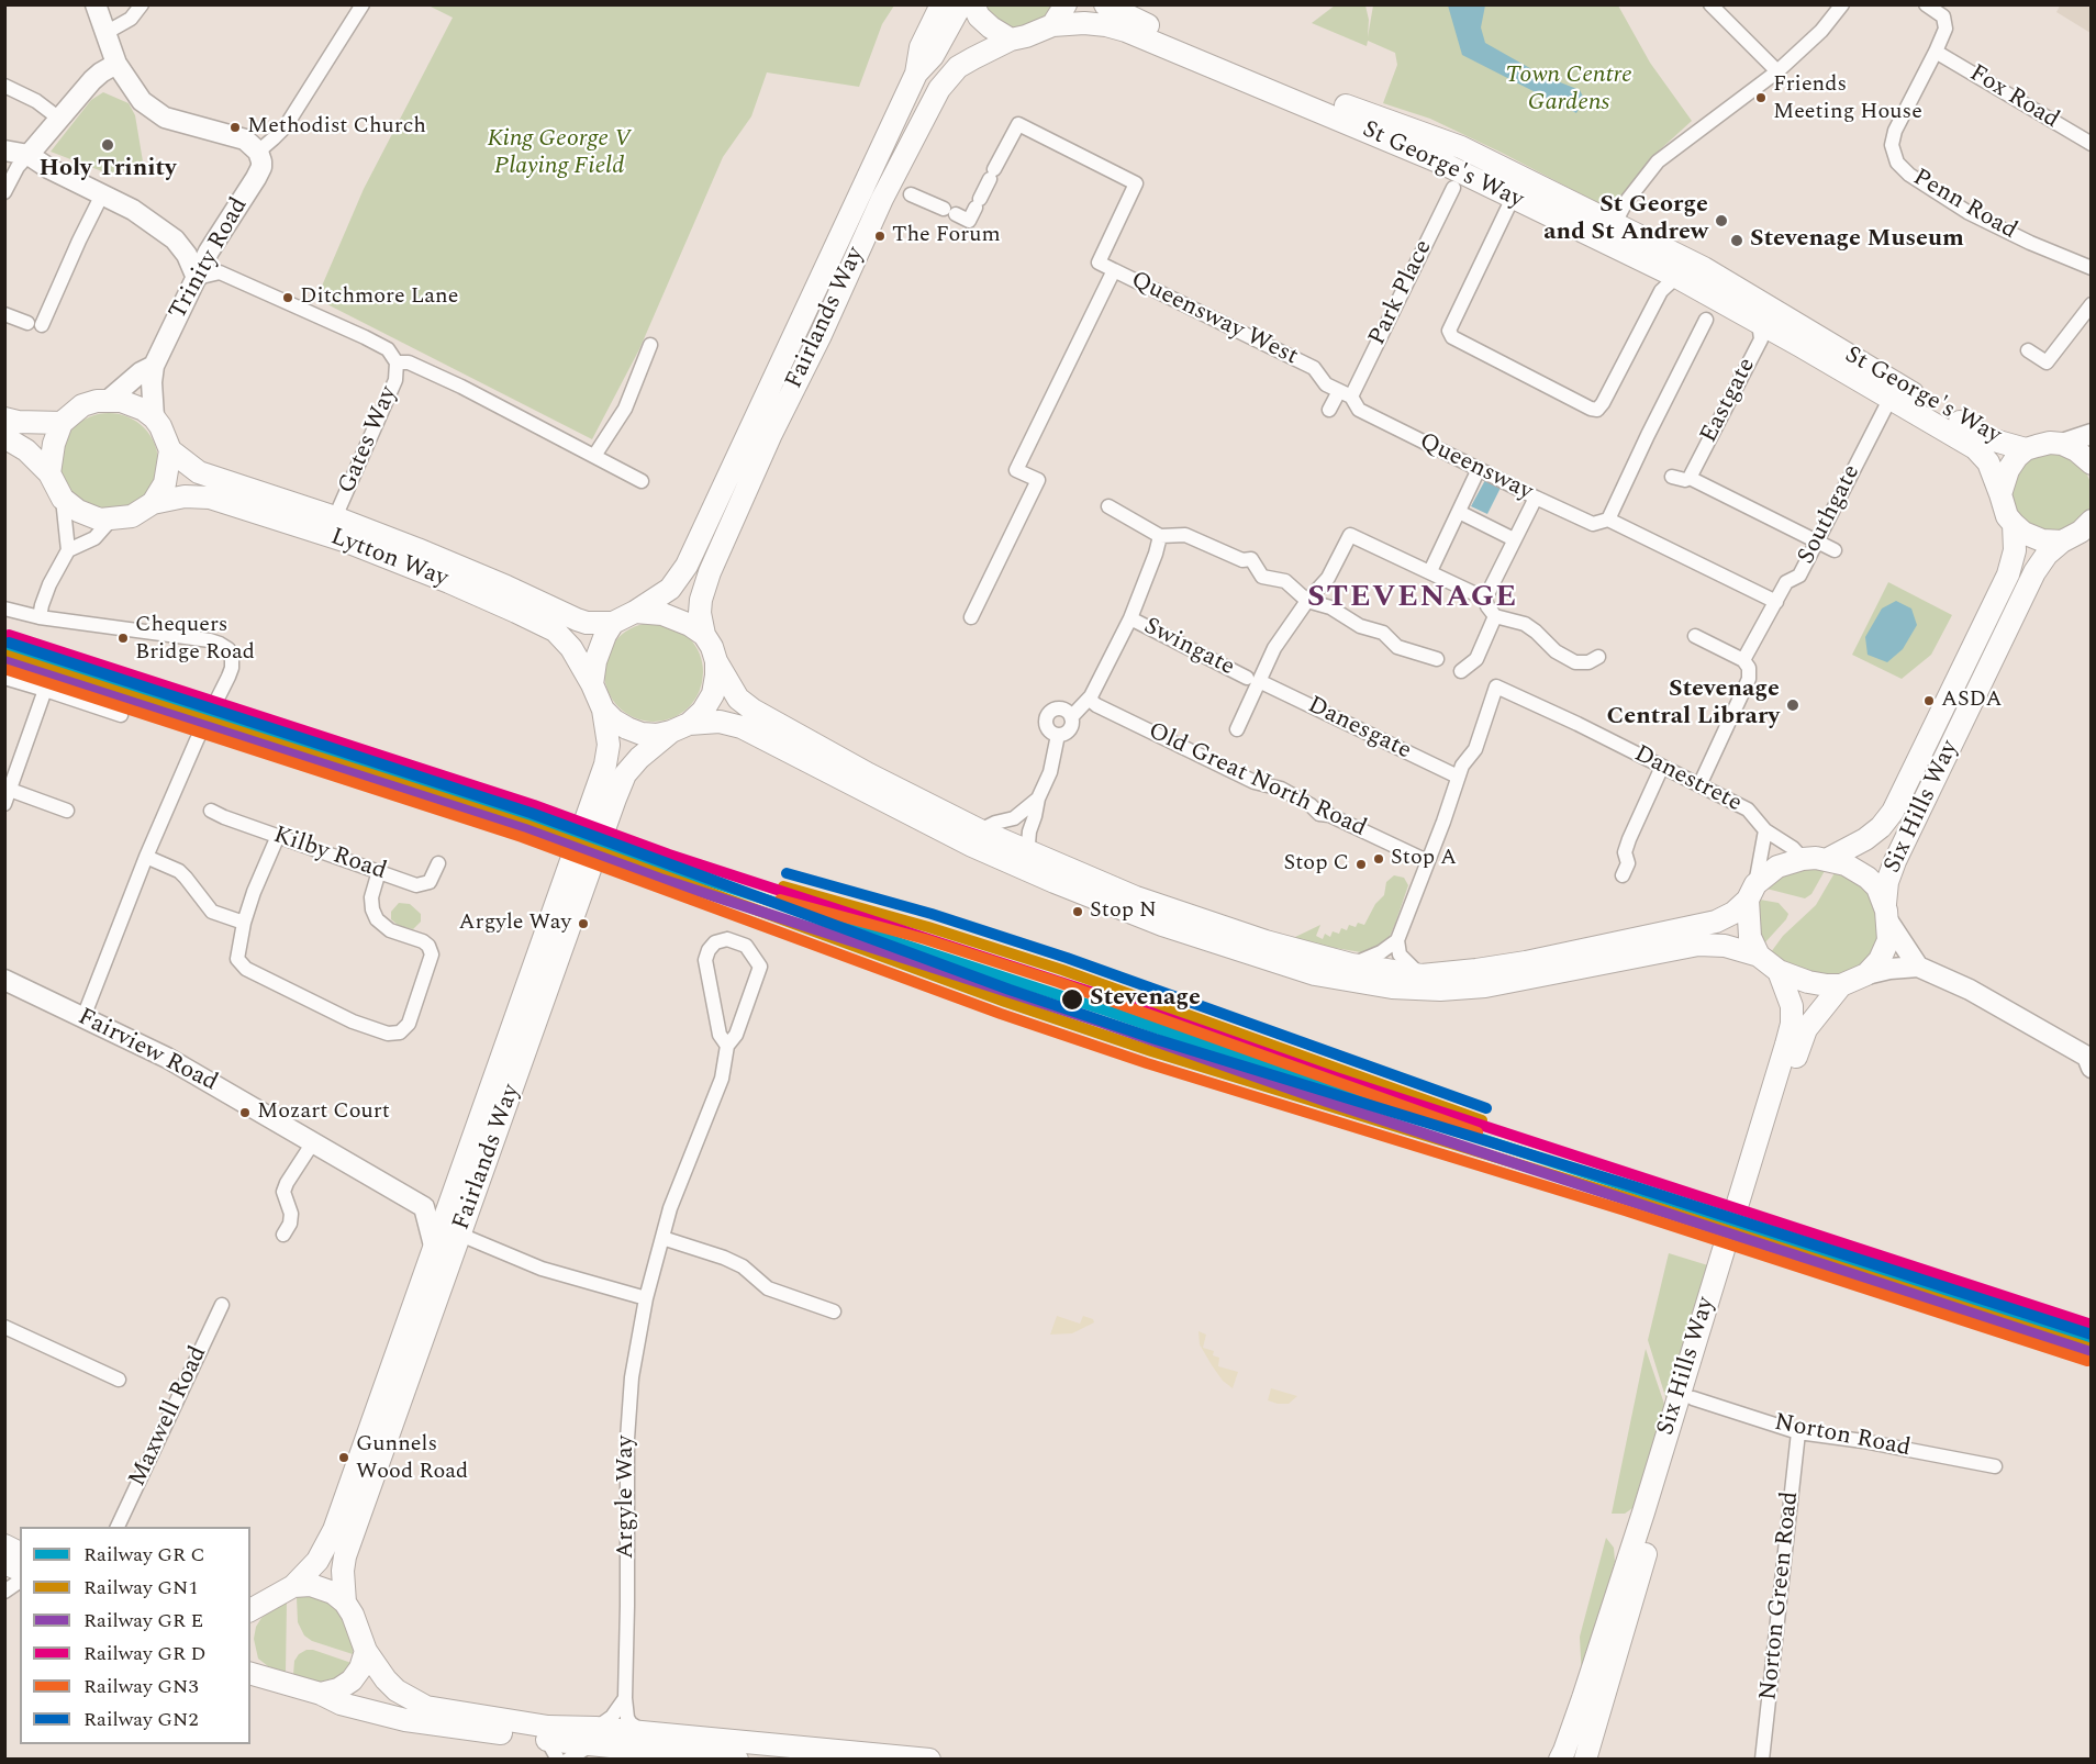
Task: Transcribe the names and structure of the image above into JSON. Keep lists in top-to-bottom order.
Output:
{
  "streets": {
    "main road": [
      "St George's Way",
      "Fairlands Way",
      "Lytton Way",
      "Six Hills Way"
    ],
    "street": [
      "Fox Road",
      "Penn Road",
      "Trinity Road",
      "Park Place",
      "Queensway West",
      "Eastgate",
      "Gates Way",
      "Queensway",
      "Southgate",
      "Swingate",
      "Danesgate",
      "Danestrete",
      "Old Great North Road",
      "Kilby Road",
      "Fairview Road",
      "Maxwell Road",
      "Norton Road",
      "Argyle Way",
      "Norton Green Road"
    ]
  },
  "crossings": [
    ["Fox Road", "Penn Road"],
    ["St George's Way", "Fairlands Way"],
    ["St George's Way", "Eastgate"],
    ["St George's Way", "Southgate"],
    ["St George's Way", "Six Hills Way"],
    ["Trinity Road", "Lytton Way"],
    ["Park Place", "Queensway"],
    ["Fairlands Way", "Lytton Way"],
    ["Queensway West", "Queensway"],
    ["Gates Way", "Lytton Way"],
    ["Queensway", "Southgate"],
    ["Southgate", "Danestrete"],
    ["Lytton Way", "Danestrete"],
    ["Lytton Way", "Six Hills Way"],
    ["Swingate", "Danesgate"],
    ["Swingate", "Old Great North Road"],
    ["Danesgate", "Danestrete"],
    ["Danestrete", "Six Hills Way"],
    ["Six Hills Way", "Norton Road"],
    ["Norton Road", "Norton Green Road"]
  ],
  "districts": ["STEVENAGE"],
  "parks": ["Town Centre Gardens", "King George V Playing Field"],
  "places": [
    "Friends Meeting House",
    "Methodist Church",
    "Holy Trinity",
    "St George and St Andrew",
    "The Forum",
    "Stevenage Museum",
    "Ditchmore Lane",
    "Chequers Bridge Road",
    "ASDA",
    "Stevenage Central Library",
    "Stop A",
    "Stop C",
    "Stop N",
    "Argyle Way",
    "Stevenage",
    "Mozart Court",
    "Gunnels Wood Road"
  ],
  "lines": ["rail line GN2", "rail line GN1", "rail line GN3"],
  "legend": [
    "Railway GR C",
    "Railway GN1",
    "Railway GR E",
    "Railway GR D",
    "Railway GN3",
    "Railway GN2"
  ]
}
